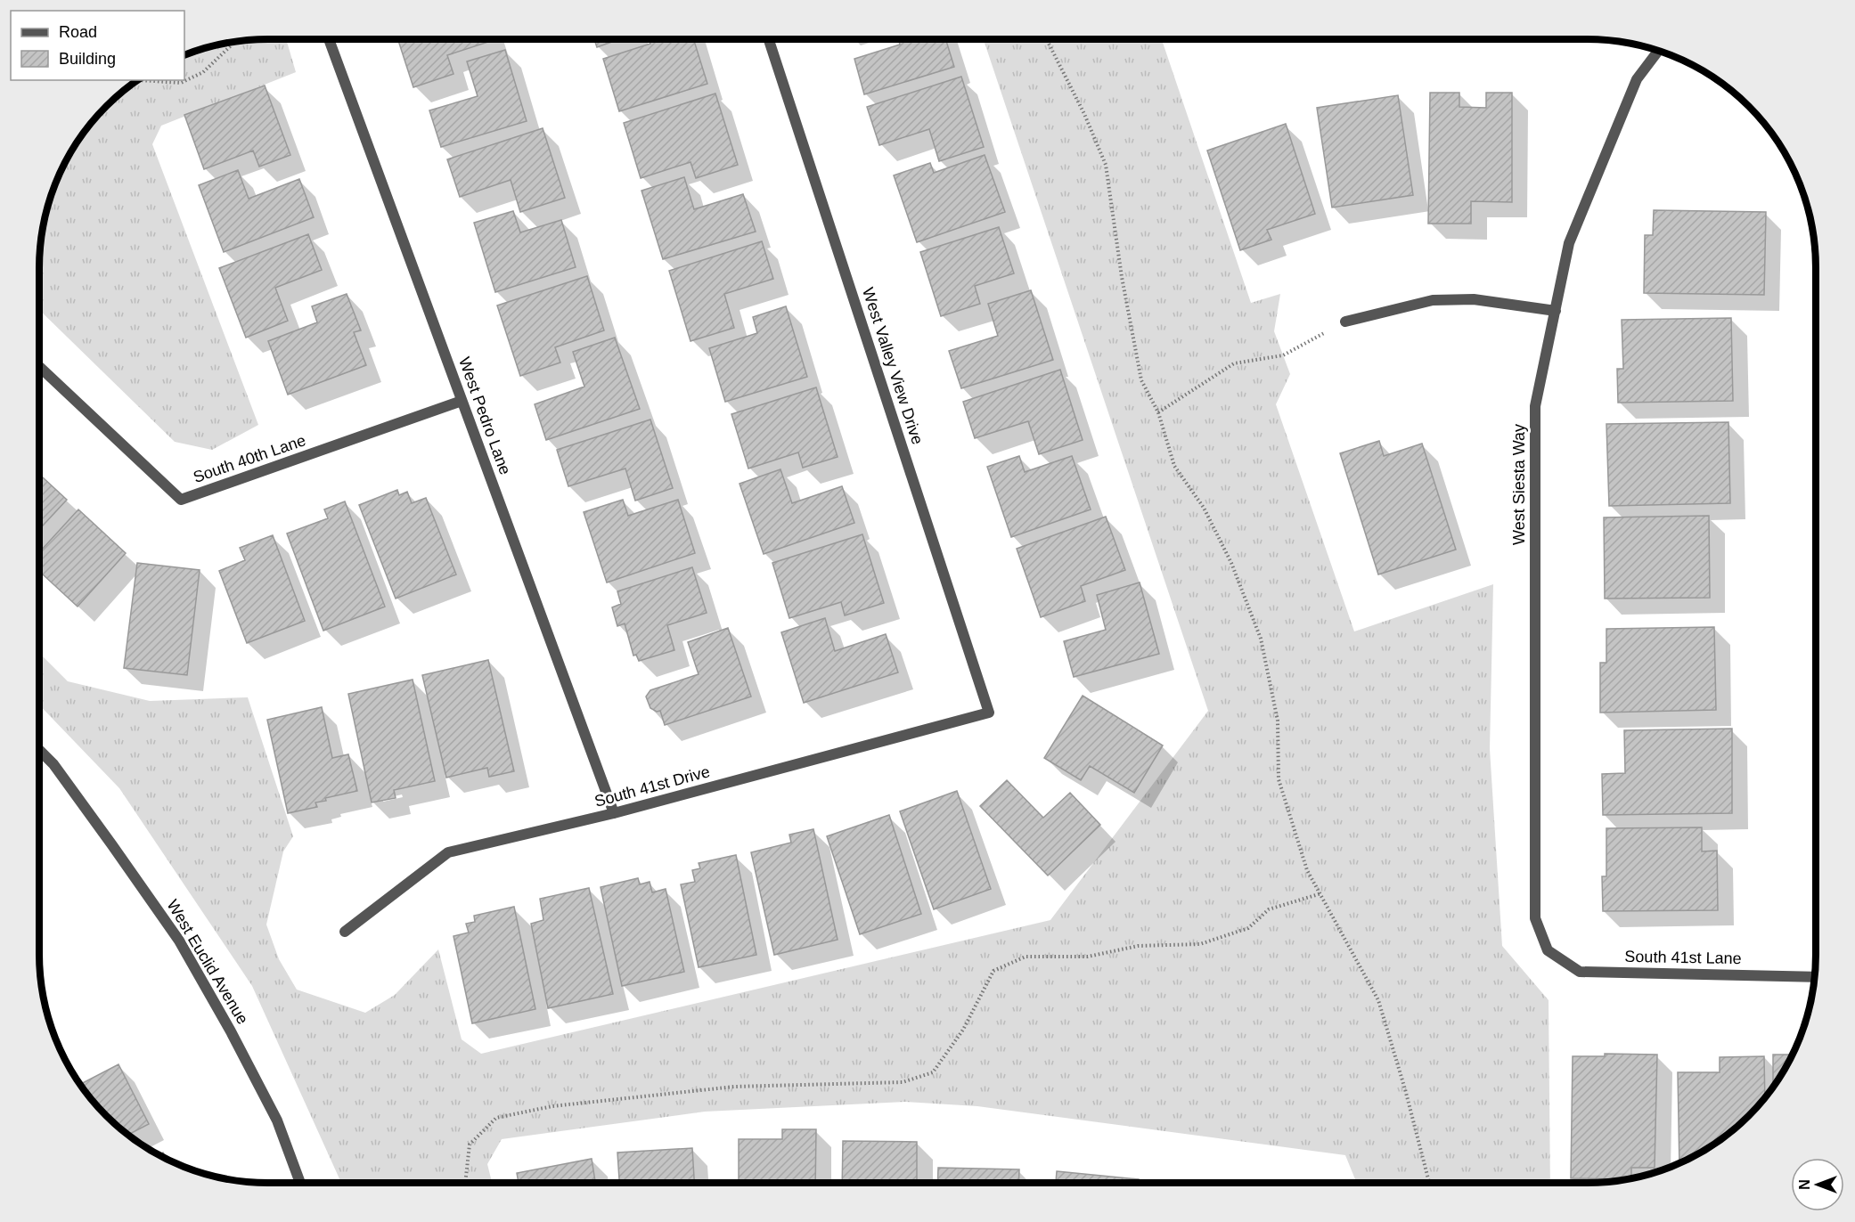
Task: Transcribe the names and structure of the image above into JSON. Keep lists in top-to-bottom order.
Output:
{
  "streets": {
    "street": [
      "West Valley View Drive",
      "West Pedro Lane",
      "South 40th Lane",
      "West Siesta Way",
      "South 41st Drive",
      "South 41st Lane",
      "West Euclid Avenue"
    ]
  },
  "crossings": [
    ["West Valley View Drive", "South 41st Drive"],
    ["West Pedro Lane", "South 40th Lane"],
    ["West Pedro Lane", "South 41st Drive"],
    ["West Siesta Way", "South 41st Lane"]
  ],
  "legend": ["Road", "Building"],
  "north": "left"
}
